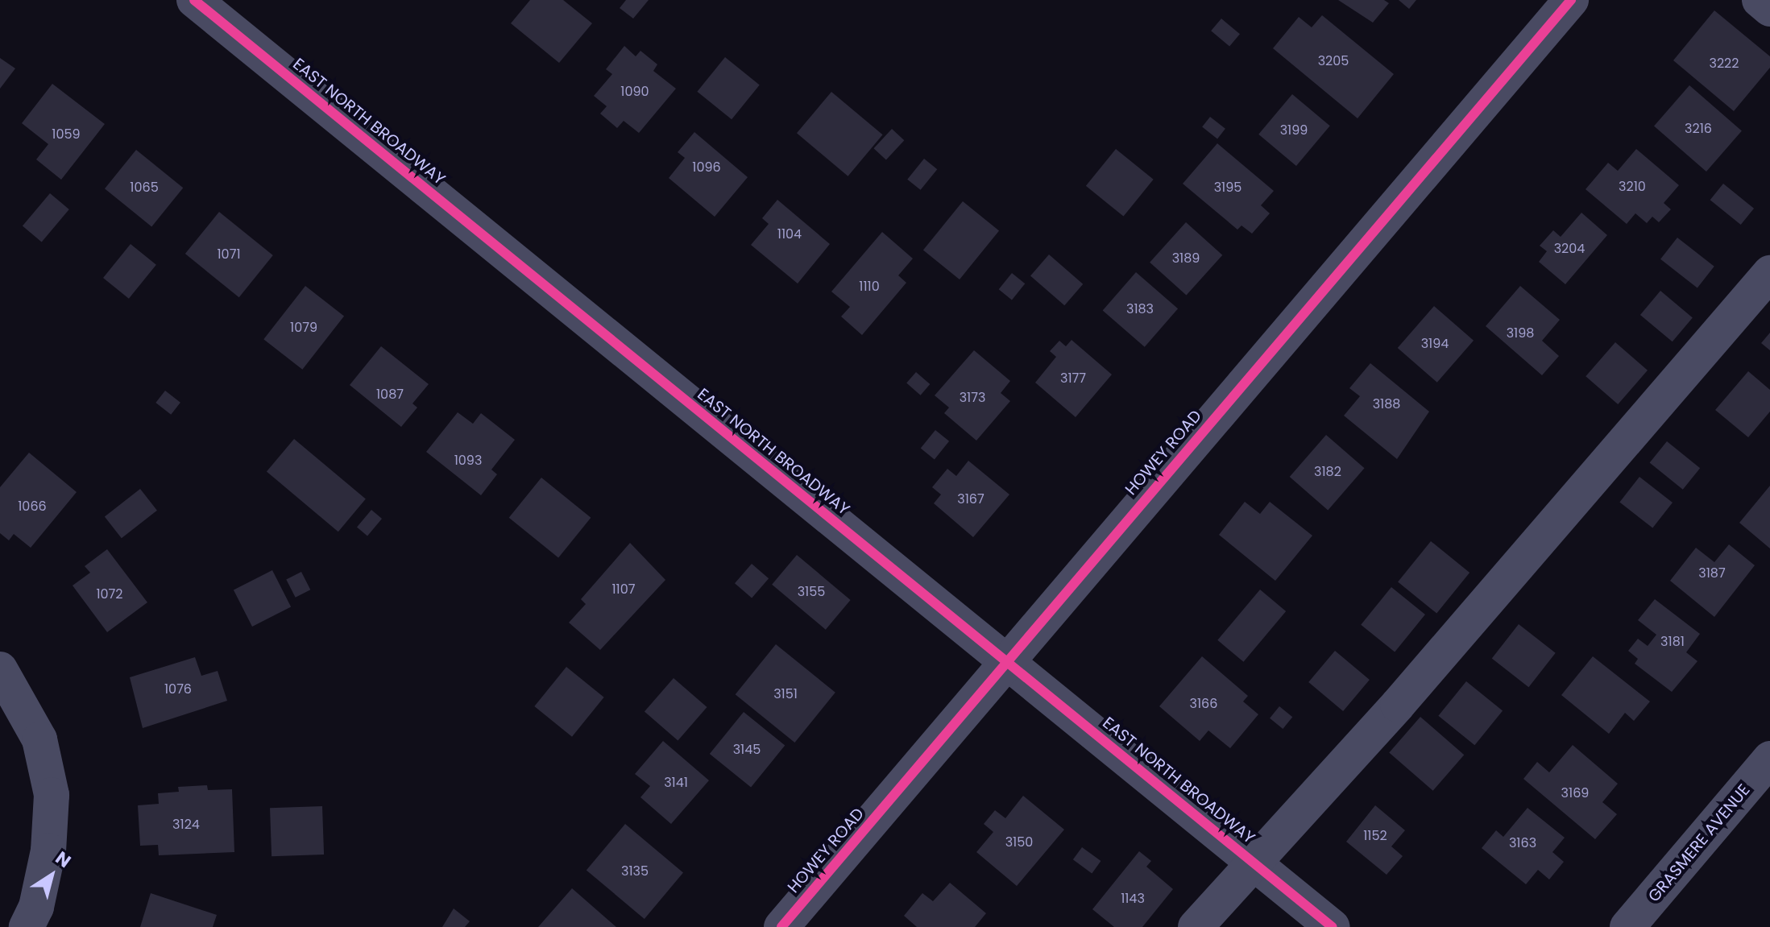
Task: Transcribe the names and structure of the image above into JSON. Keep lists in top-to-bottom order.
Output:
{
  "streets": {
    "street": ["EAST NORTH BROADWAY", "HOWEY ROAD", "GRASMERE AVENUE"]
  },
  "crossings": [
    ["EAST NORTH BROADWAY", "HOWEY ROAD"]
  ],
  "house_numbers": [
    "3205",
    "3222",
    "1090",
    "3216",
    "3199",
    "1059",
    "1096",
    "3210",
    "1065",
    "3195",
    "1104",
    "3204",
    "1071",
    "3189",
    "1110",
    "3183",
    "1079",
    "3198",
    "3194",
    "3177",
    "1087",
    "3173",
    "3188",
    "1093",
    "3182",
    "3167",
    "1066",
    "3187",
    "1107",
    "3155",
    "1072",
    "3181",
    "1076",
    "3151",
    "3166",
    "3145",
    "3141",
    "3169",
    "3124",
    "1152",
    "3150",
    "3163",
    "3135",
    "1143"
  ],
  "north": "top right"
}
